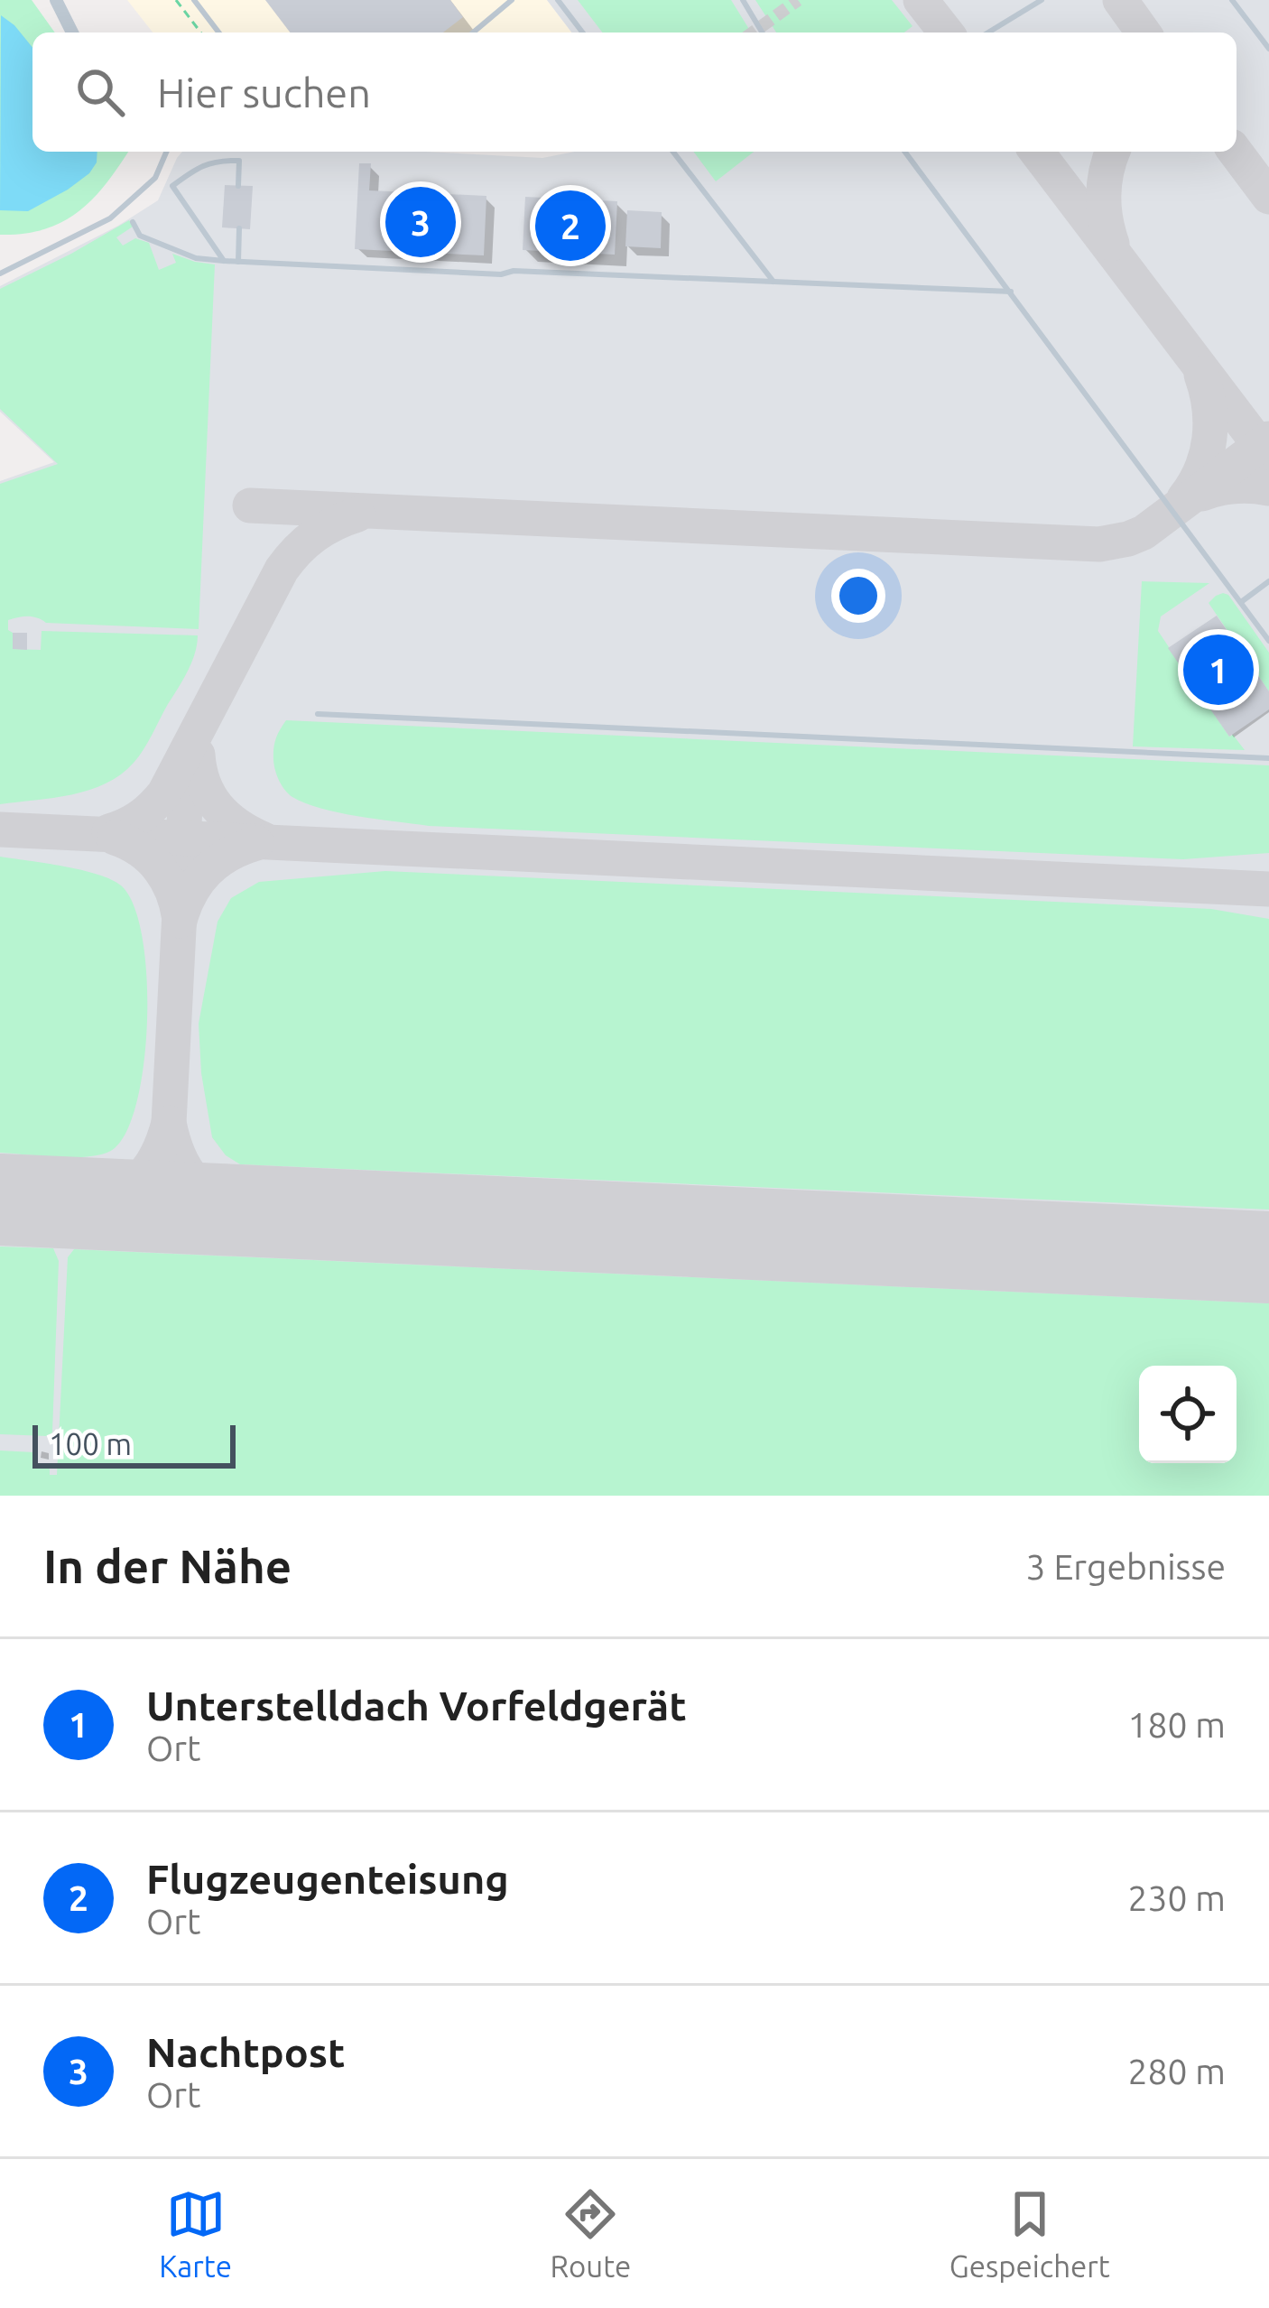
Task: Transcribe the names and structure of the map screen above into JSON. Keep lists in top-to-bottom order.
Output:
{
  "scale_bar": "100 m",
  "page": {
    "search": "Hier suchen",
    "pins": ["3", "2", "1"],
    "scale": "100 m",
    "heading": ["In der Nähe", "3 Ergebnisse"],
    "list": [
      {
        "mark": "1",
        "name": "Unterstelldach Vorfeldgerät",
        "note": "Ort",
        "value": "180 m"
      },
      {
        "mark": "2",
        "name": "Flugzeugenteisung",
        "note": "Ort",
        "value": "230 m"
      },
      {
        "mark": "3",
        "name": "Nachtpost",
        "note": "Ort",
        "value": "280 m"
      }
    ],
    "nav": ["Karte", "Route", "Gespeichert"]
  }
}
